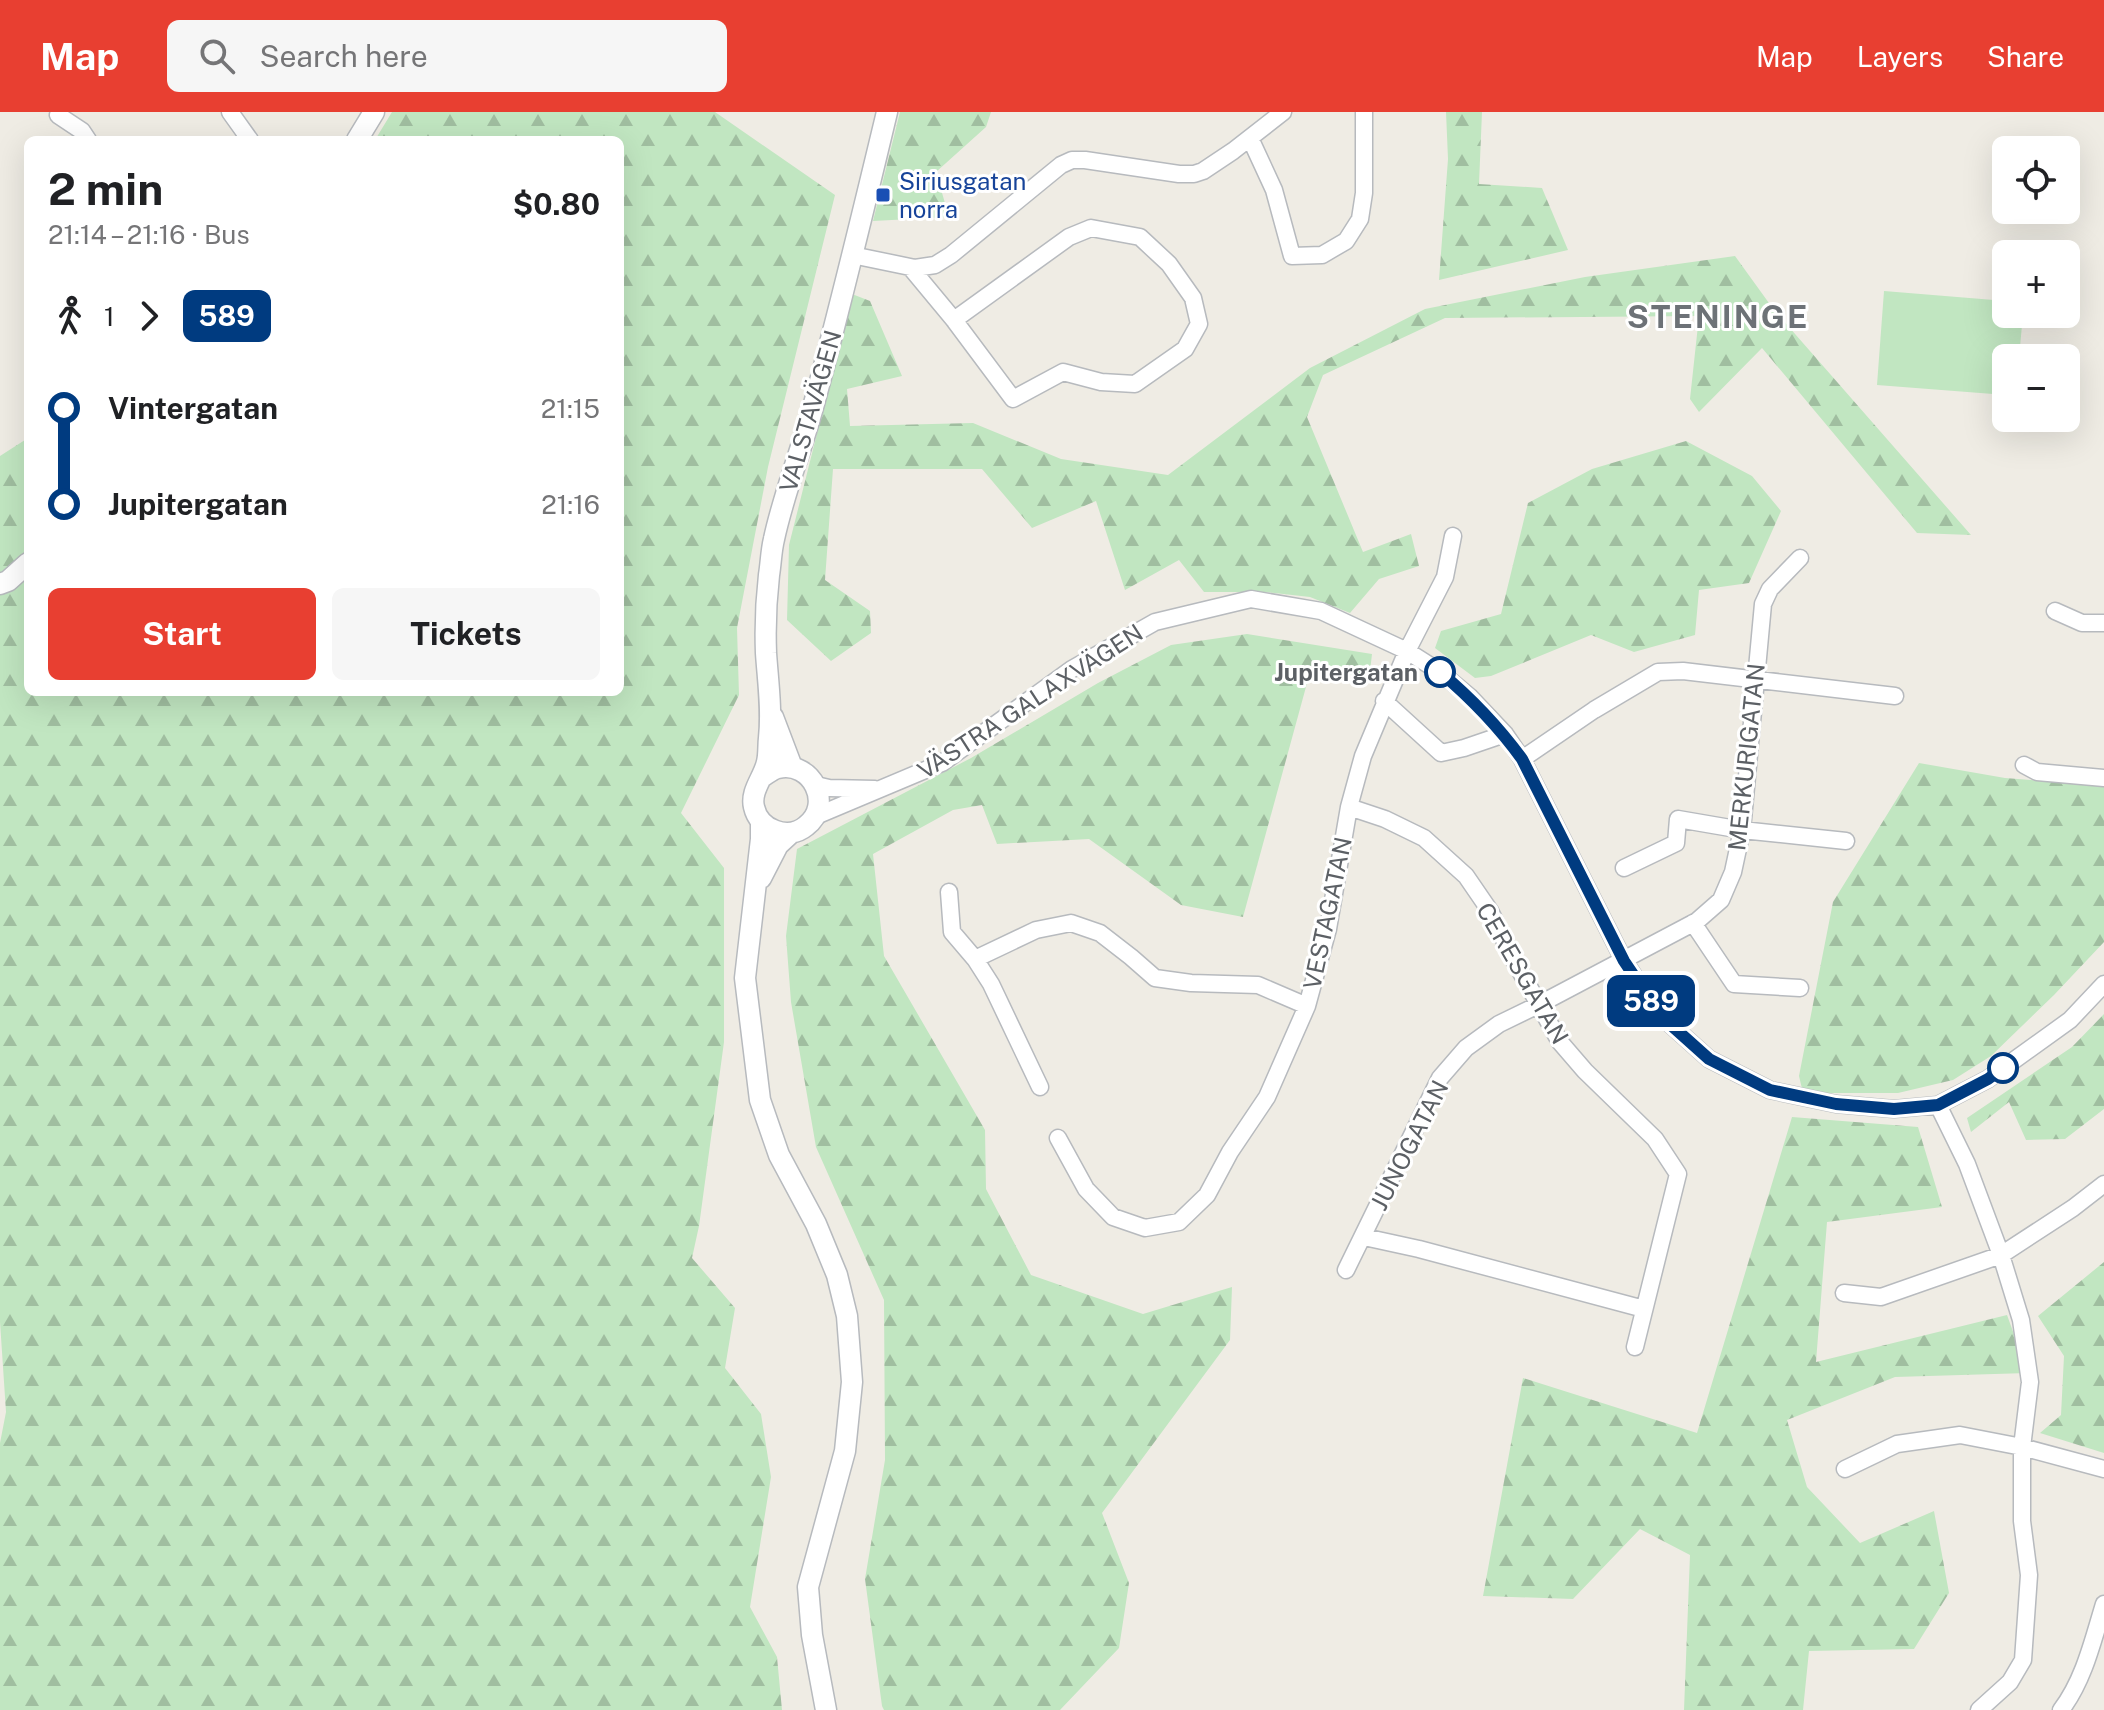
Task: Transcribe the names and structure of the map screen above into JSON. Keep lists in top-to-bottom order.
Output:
{
  "streets": {
    "street": [
      "VALSTAVÄGEN",
      "VÄSTRA GALAXVÄGEN",
      "MERKURIGATAN",
      "VESTAGATAN",
      "CERESGATAN",
      "JUNOGATAN"
    ]
  },
  "crossings": [
    ["VALSTAVÄGEN", "VÄSTRA GALAXVÄGEN"],
    ["VÄSTRA GALAXVÄGEN", "MERKURIGATAN"],
    ["VÄSTRA GALAXVÄGEN", "VESTAGATAN"],
    ["VÄSTRA GALAXVÄGEN", "JUNOGATAN"],
    ["MERKURIGATAN", "JUNOGATAN"],
    ["VESTAGATAN", "CERESGATAN"],
    ["CERESGATAN", "JUNOGATAN"]
  ],
  "districts": ["STENINGE"],
  "places": {
    "transit": ["Siriusgatan norra"],
    "other": ["Jupitergatan"]
  },
  "lines": ["bus line 589"],
  "page": {
    "header": "Map",
    "search": "Search here",
    "nav": ["Map", "Layers", "Share"],
    "on_map": "589",
    "map_buttons": ["+", "−"],
    "heading": ["2 min", "21:14 – 21:16 · Bus", "$0.80"],
    "legs": ["1", "589"],
    "list": [
      {
        "name": "Vintergatan",
        "value": "21:15"
      },
      {
        "name": "Jupitergatan",
        "value": "21:16"
      }
    ],
    "buttons": ["Start", "Tickets"]
  }
}
